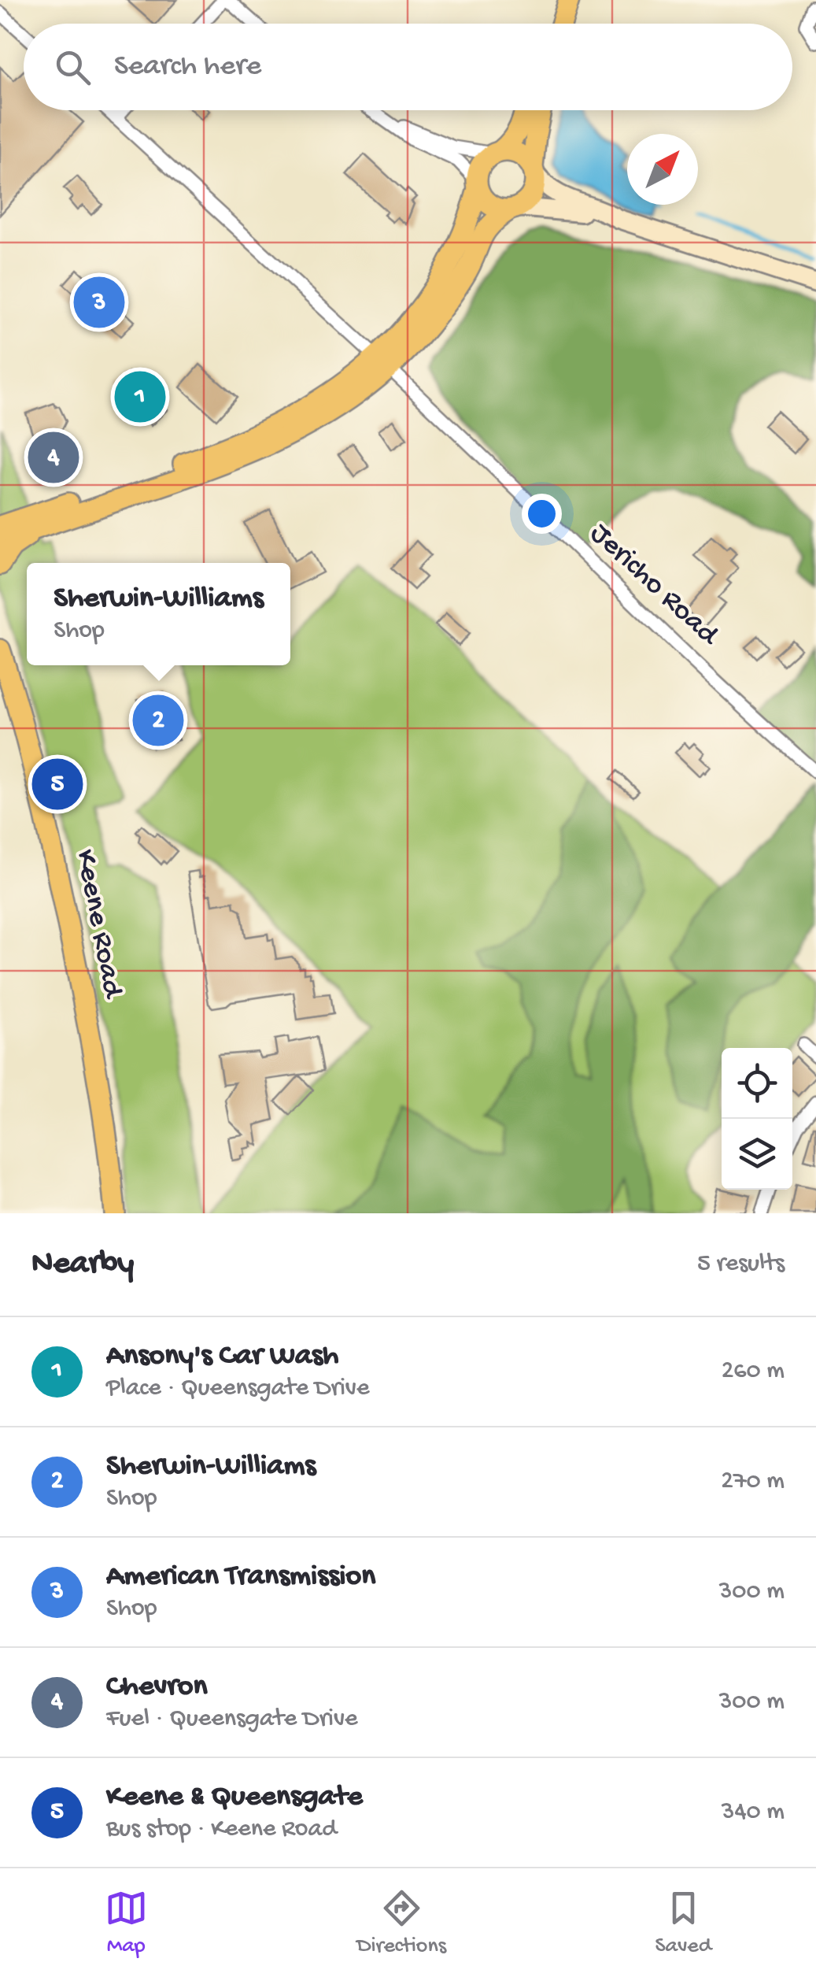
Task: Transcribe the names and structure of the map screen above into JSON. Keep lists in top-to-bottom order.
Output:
{
  "streets": {
    "main road": ["Keene Road"],
    "street": ["Jericho Road"]
  },
  "north": "top right",
  "page": {
    "search": "Search here",
    "pins": [
      "3",
      "1",
      "4",
      "2",
      "5"
    ],
    "popup": ["Sherwin-Williams", "Shop"],
    "heading": ["Nearby", "5 results"],
    "list": [
      {
        "mark": "1",
        "name": "Ansony's Car Wash",
        "note": "Place · Queensgate Drive",
        "value": "260 m"
      },
      {
        "mark": "2",
        "name": "Sherwin-Williams",
        "note": "Shop",
        "value": "270 m"
      },
      {
        "mark": "3",
        "name": "American Transmission",
        "note": "Shop",
        "value": "300 m"
      },
      {
        "mark": "4",
        "name": "Chevron",
        "note": "Fuel · Queensgate Drive",
        "value": "300 m"
      },
      {
        "mark": "5",
        "name": "Keene & Queensgate",
        "note": "Bus stop · Keene Road",
        "value": "340 m"
      }
    ],
    "nav": ["Map", "Directions", "Saved"]
  }
}
